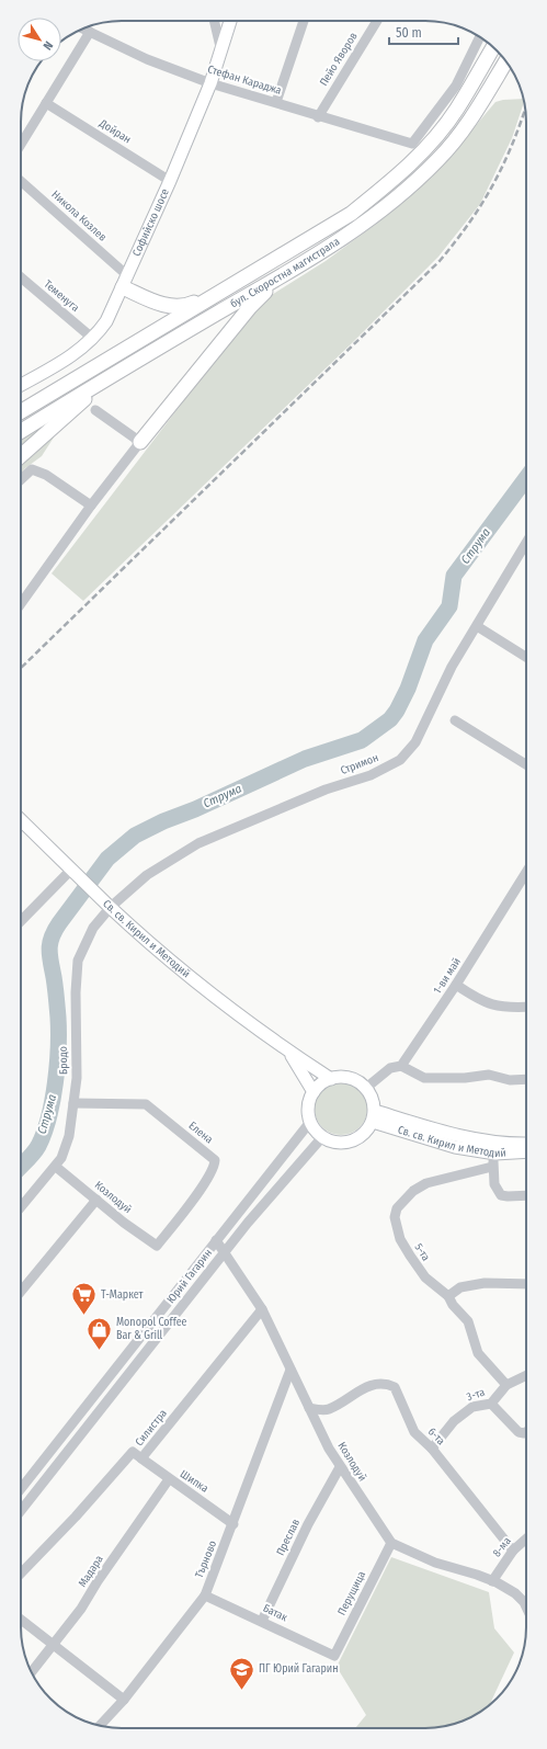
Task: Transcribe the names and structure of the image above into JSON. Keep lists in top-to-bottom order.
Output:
{
  "streets": {
    "highway": ["бул. Скоростна магистрала"],
    "main road": ["Софийско шосе", "Св. св. Кирил и Методий"],
    "street": [
      "Пейо Яворов",
      "Стефан Караджа",
      "Дойран",
      "Никола Козлев",
      "Теменуга",
      "Стримон",
      "1-ви май",
      "Бродо",
      "Елена",
      "Козлодуй",
      "5-та",
      "Юрий Гагарин",
      "3-та",
      "Силистра",
      "6-та",
      "Шипка",
      "Преслав",
      "8-ма",
      "Търново",
      "Мадара",
      "Перущица",
      "Батак"
    ]
  },
  "crossings": [
    ["Пейо Яворов", "Стефан Караджа"],
    ["Стефан Караджа", "Софийско шосе"],
    ["Дойран", "Софийско шосе"],
    ["Никола Козлев", "Софийско шосе"],
    ["Софийско шосе", "Теменуга"],
    ["Стримон", "Св. св. Кирил и Методий"],
    ["Стримон", "Бродо"],
    ["Св. св. Кирил и Методий", "Юрий Гагарин"],
    ["Бродо", "Елена"],
    ["Бродо", "Козлодуй"],
    ["Елена", "Козлодуй"],
    ["Козлодуй", "Юрий Гагарин"],
    ["Козлодуй", "Силистра"],
    ["Козлодуй", "6-та"],
    ["Козлодуй", "Преслав"],
    ["Козлодуй", "Търново"],
    ["Козлодуй", "Перущица"],
    ["5-та", "3-та"],
    ["3-та", "6-та"],
    ["Силистра", "Шипка"],
    ["6-та", "8-ма"],
    ["Шипка", "Търново"],
    ["Шипка", "Мадара"],
    ["Преслав", "Батак"],
    ["Търново", "Батак"],
    ["Перущица", "Батак"]
  ],
  "water": ["Струма"],
  "places": {
    "supermarket": ["Т-Маркет"],
    "shop": ["Monopol Coffee Bar & Grill"],
    "school or university": ["ПГ Юрий Гагарин"]
  },
  "scale_bar": "50 m",
  "north": "bottom right"
}
